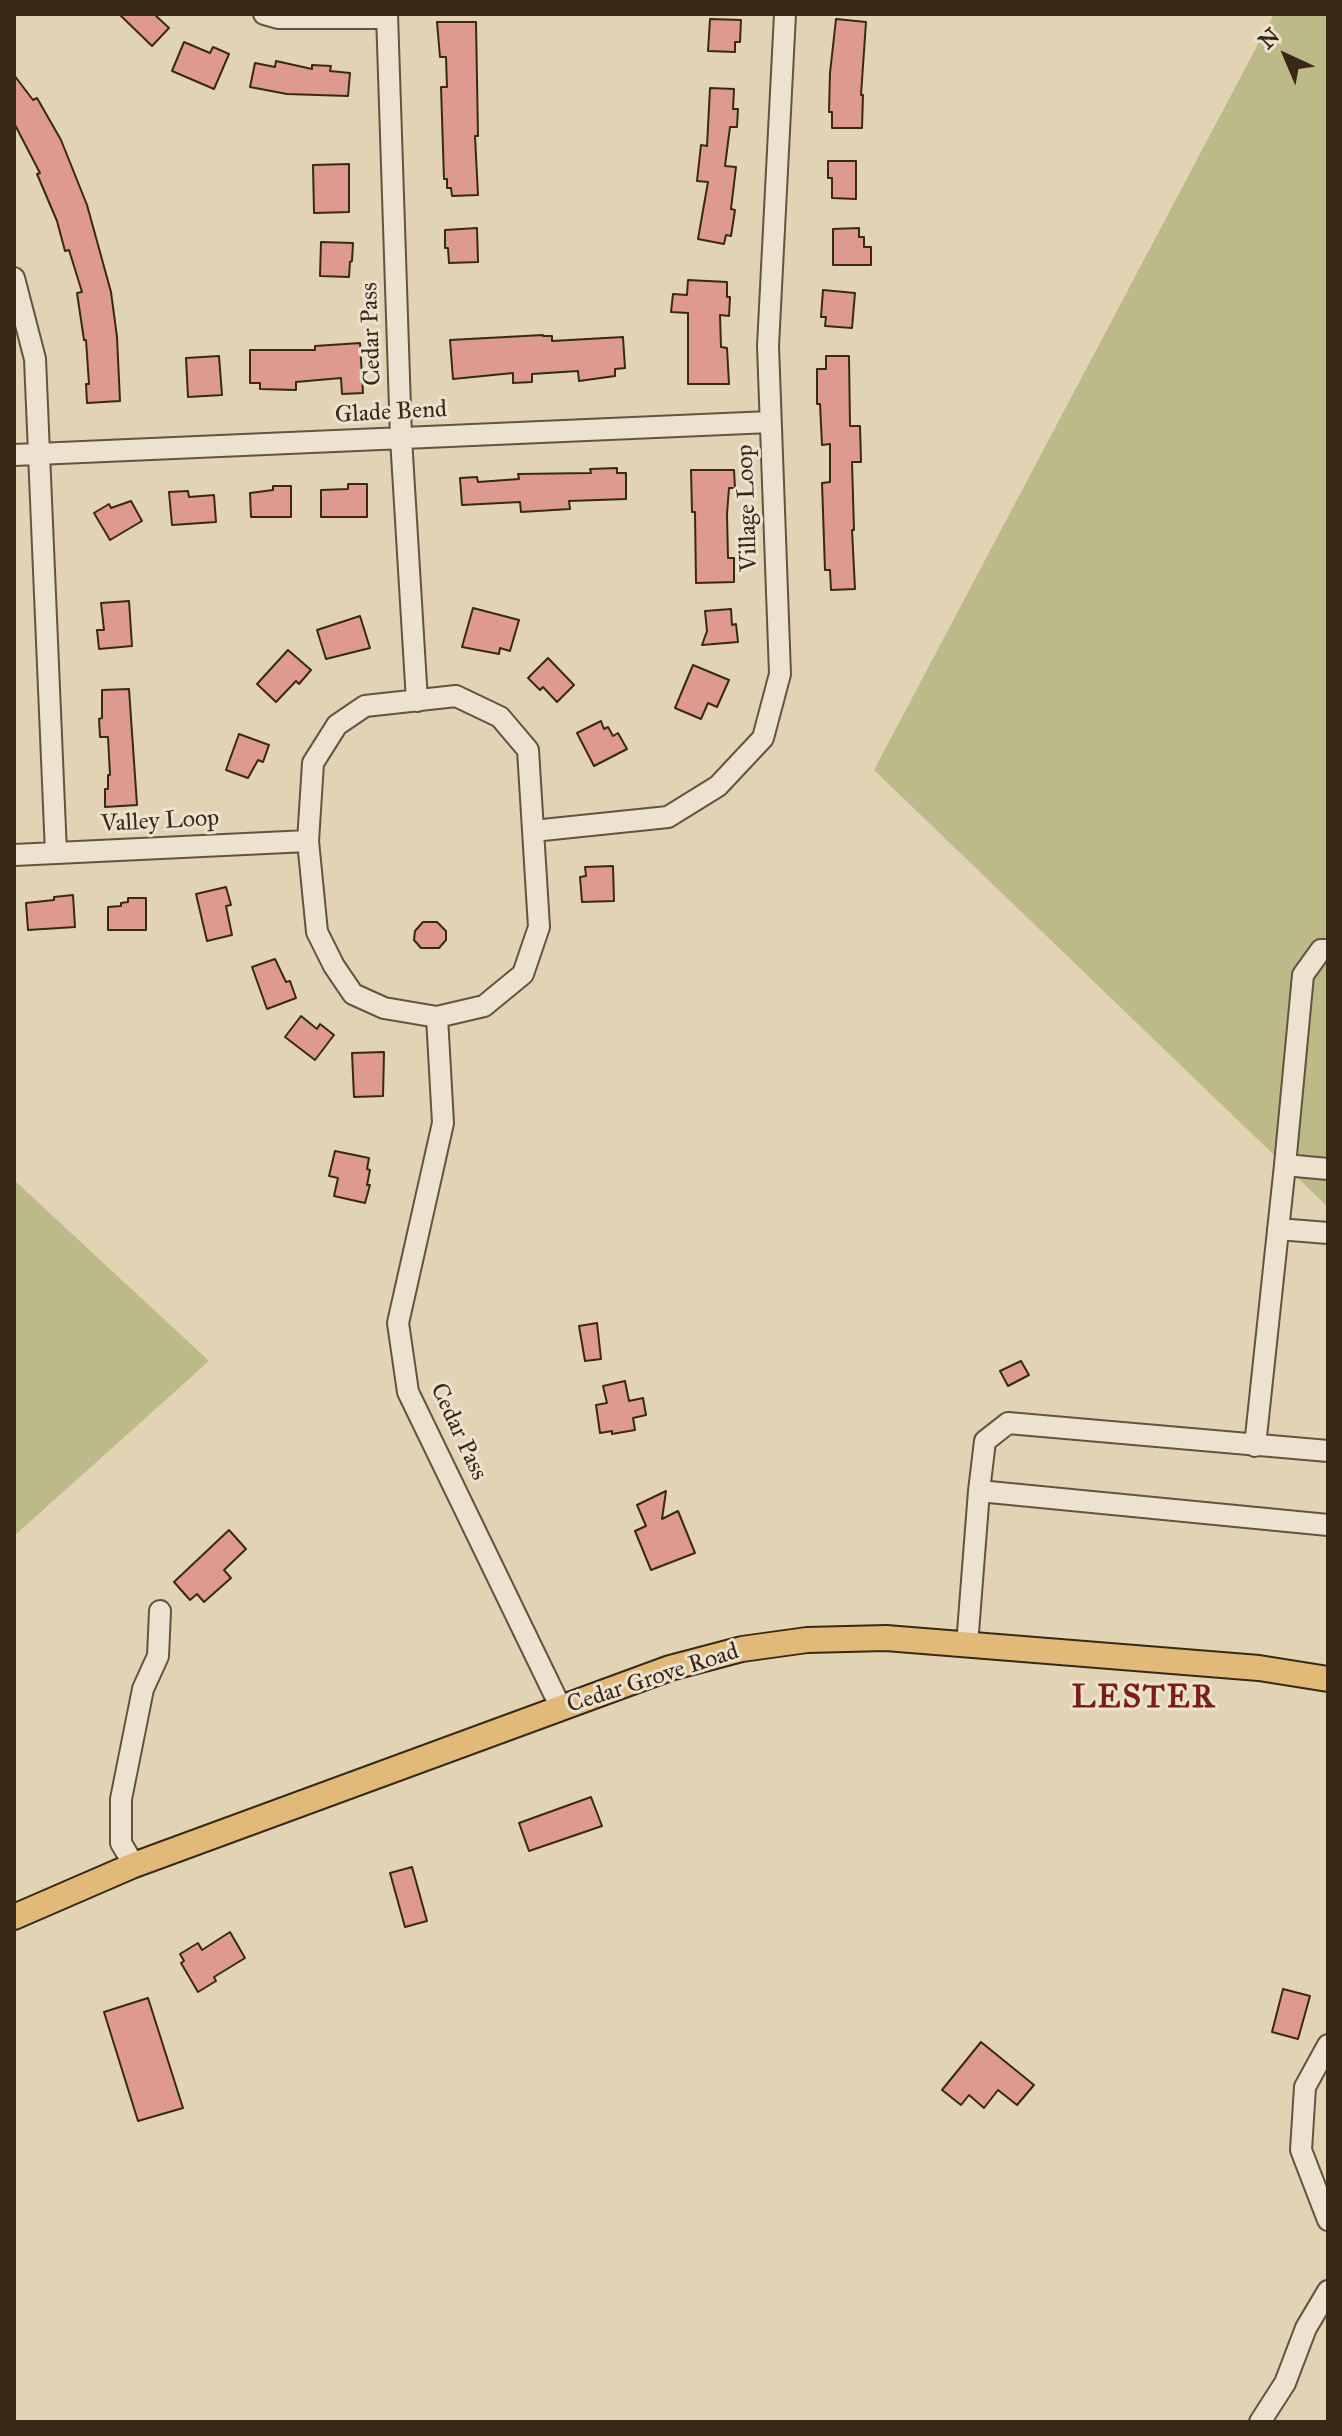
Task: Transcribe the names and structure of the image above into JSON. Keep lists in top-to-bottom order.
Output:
{
  "streets": {
    "main road": ["Cedar Grove Road"],
    "street": [
      "Cedar Pass",
      "Glade Bend",
      "Village Loop",
      "Valley Loop"
    ]
  },
  "crossings": [
    ["Cedar Pass", "Glade Bend"],
    ["Cedar Pass", "Cedar Grove Road"],
    ["Glade Bend", "Village Loop"]
  ],
  "districts": ["LESTER"],
  "north": "top left"
}
